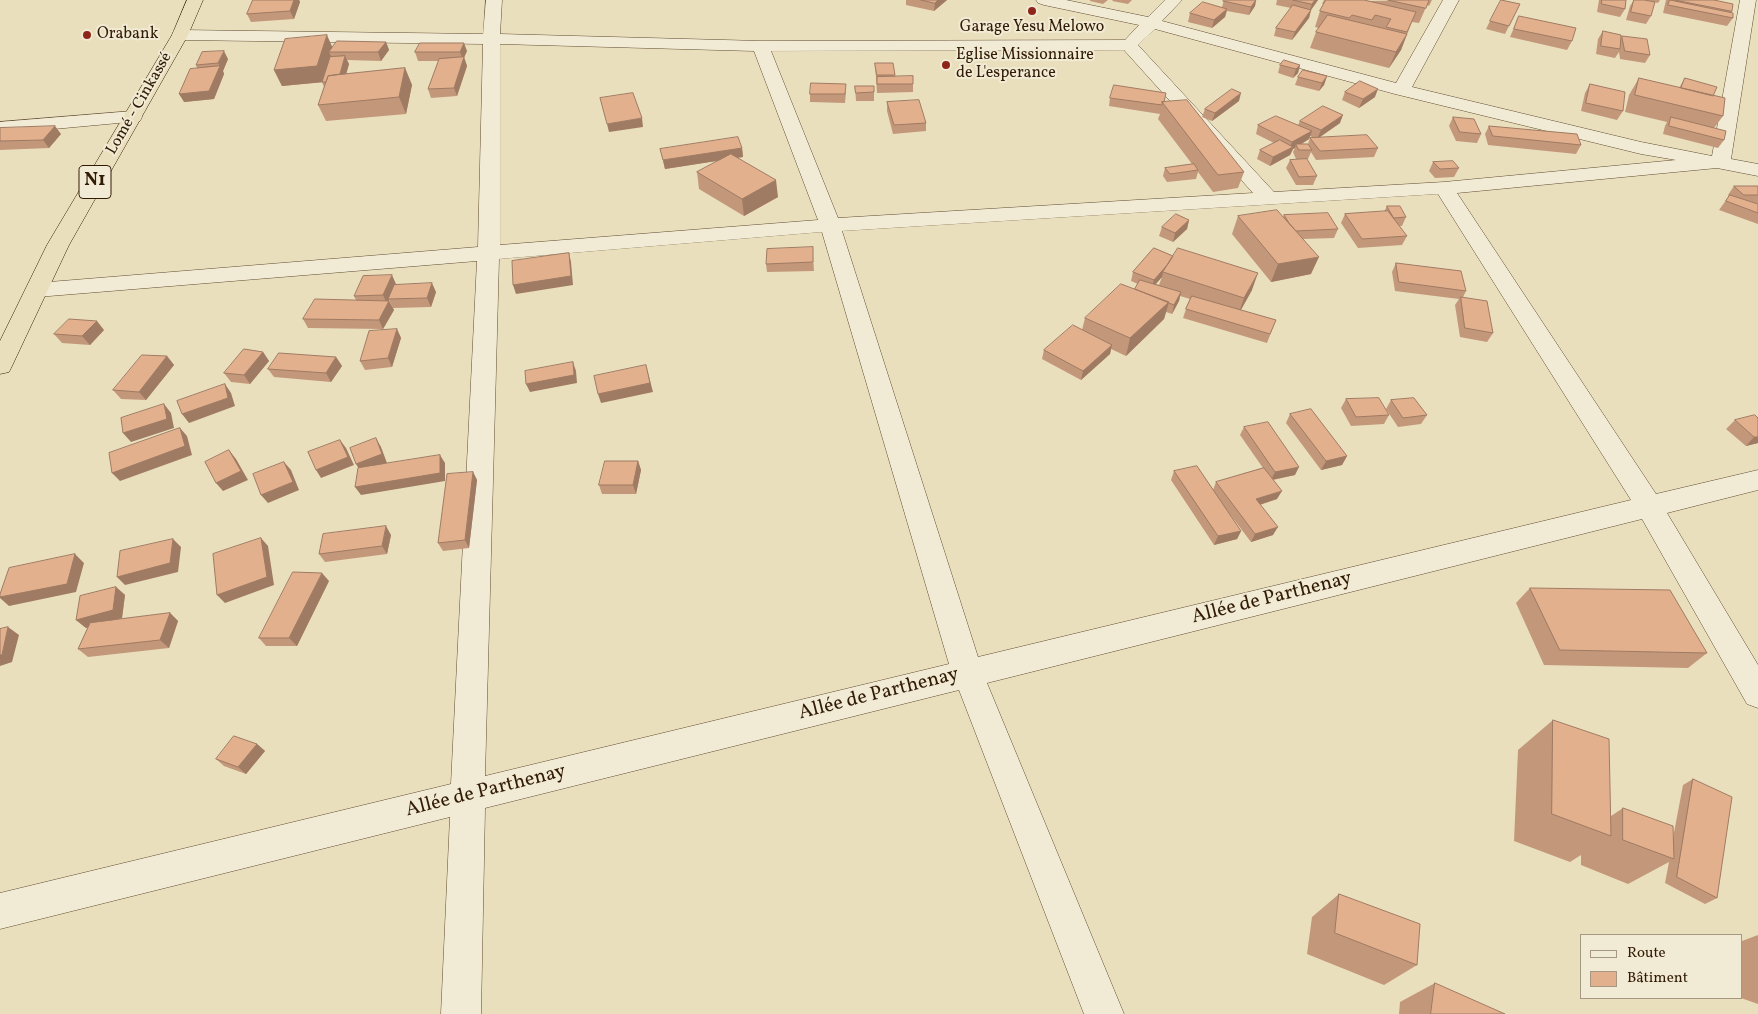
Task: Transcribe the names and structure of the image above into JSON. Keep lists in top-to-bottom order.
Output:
{
  "streets": {
    "highway": ["Lomé - Cinkassé", "N1"],
    "street": ["Allée de Parthenay"]
  },
  "places": ["Garage Yesu Melowo", "Orabank", "Eglise Missionnaire de L'esperance"],
  "legend": ["Route", "Bâtiment"]
}
